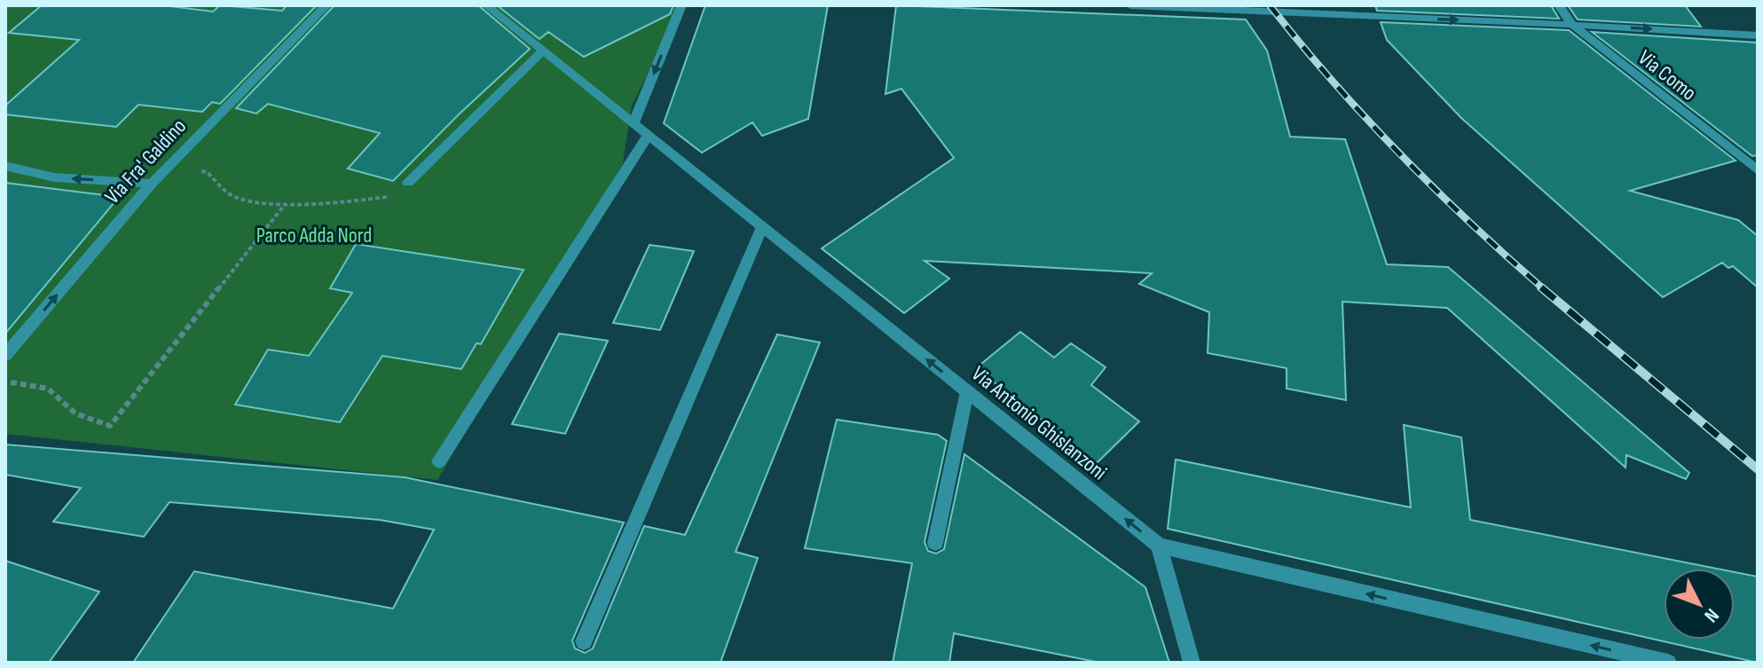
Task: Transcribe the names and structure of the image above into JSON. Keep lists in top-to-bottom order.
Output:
{
  "streets": {
    "street": ["Via Como", "Via Fra' Galdino", "Via Antonio Ghislanzoni"]
  },
  "one_way": ["Via Fra' Galdino", "Via Antonio Ghislanzoni"],
  "parks": ["Parco Adda Nord"],
  "north": "bottom right"
}
